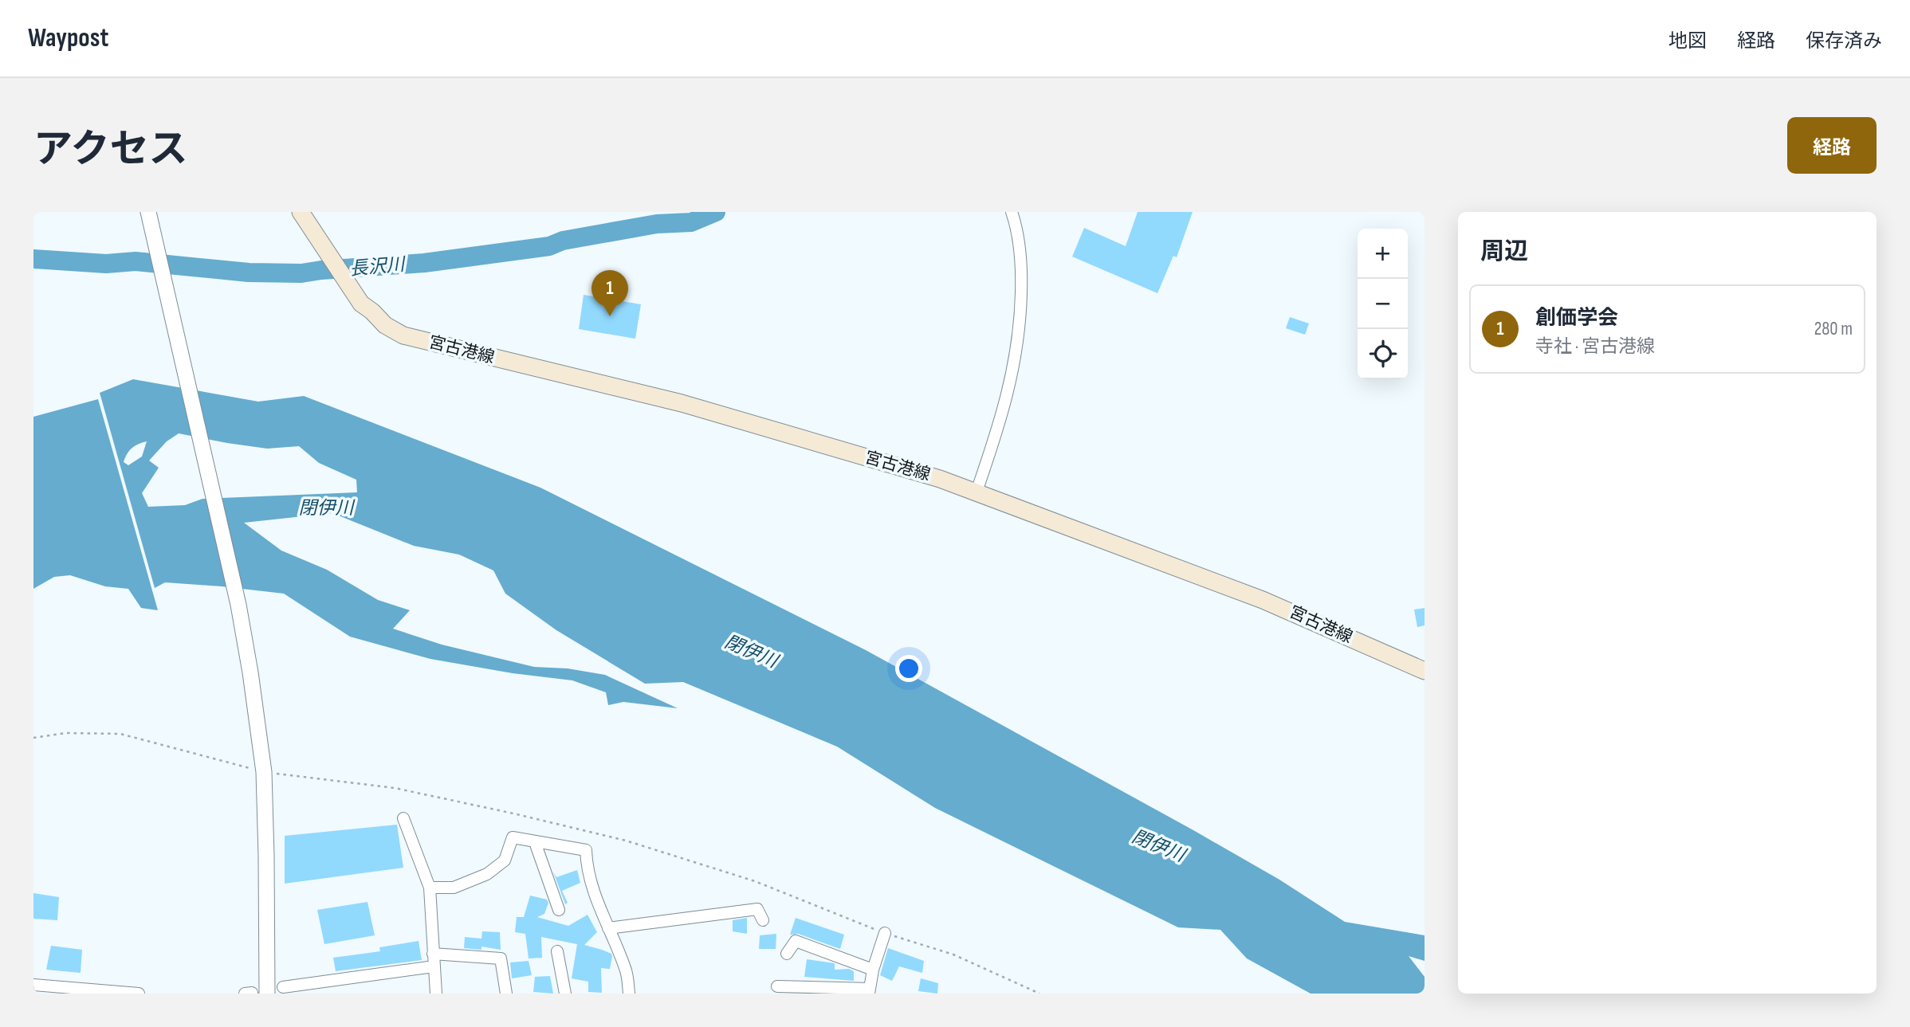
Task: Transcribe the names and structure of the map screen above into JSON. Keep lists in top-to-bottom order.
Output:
{
  "streets": {
    "main road": ["宮古港線"]
  },
  "water": ["長沢川", "閉伊川"],
  "page": {
    "header": "Waypost",
    "nav": ["地図", "経路", "保存済み"],
    "title": "アクセス",
    "buttons": "経路",
    "heading": "周辺",
    "map_buttons": ["+", "−"],
    "pins": "1",
    "list": [
      {
        "mark": "1",
        "name": "創価学会",
        "note": "寺社 · 宮古港線",
        "value": "280 m"
      }
    ]
  }
}
